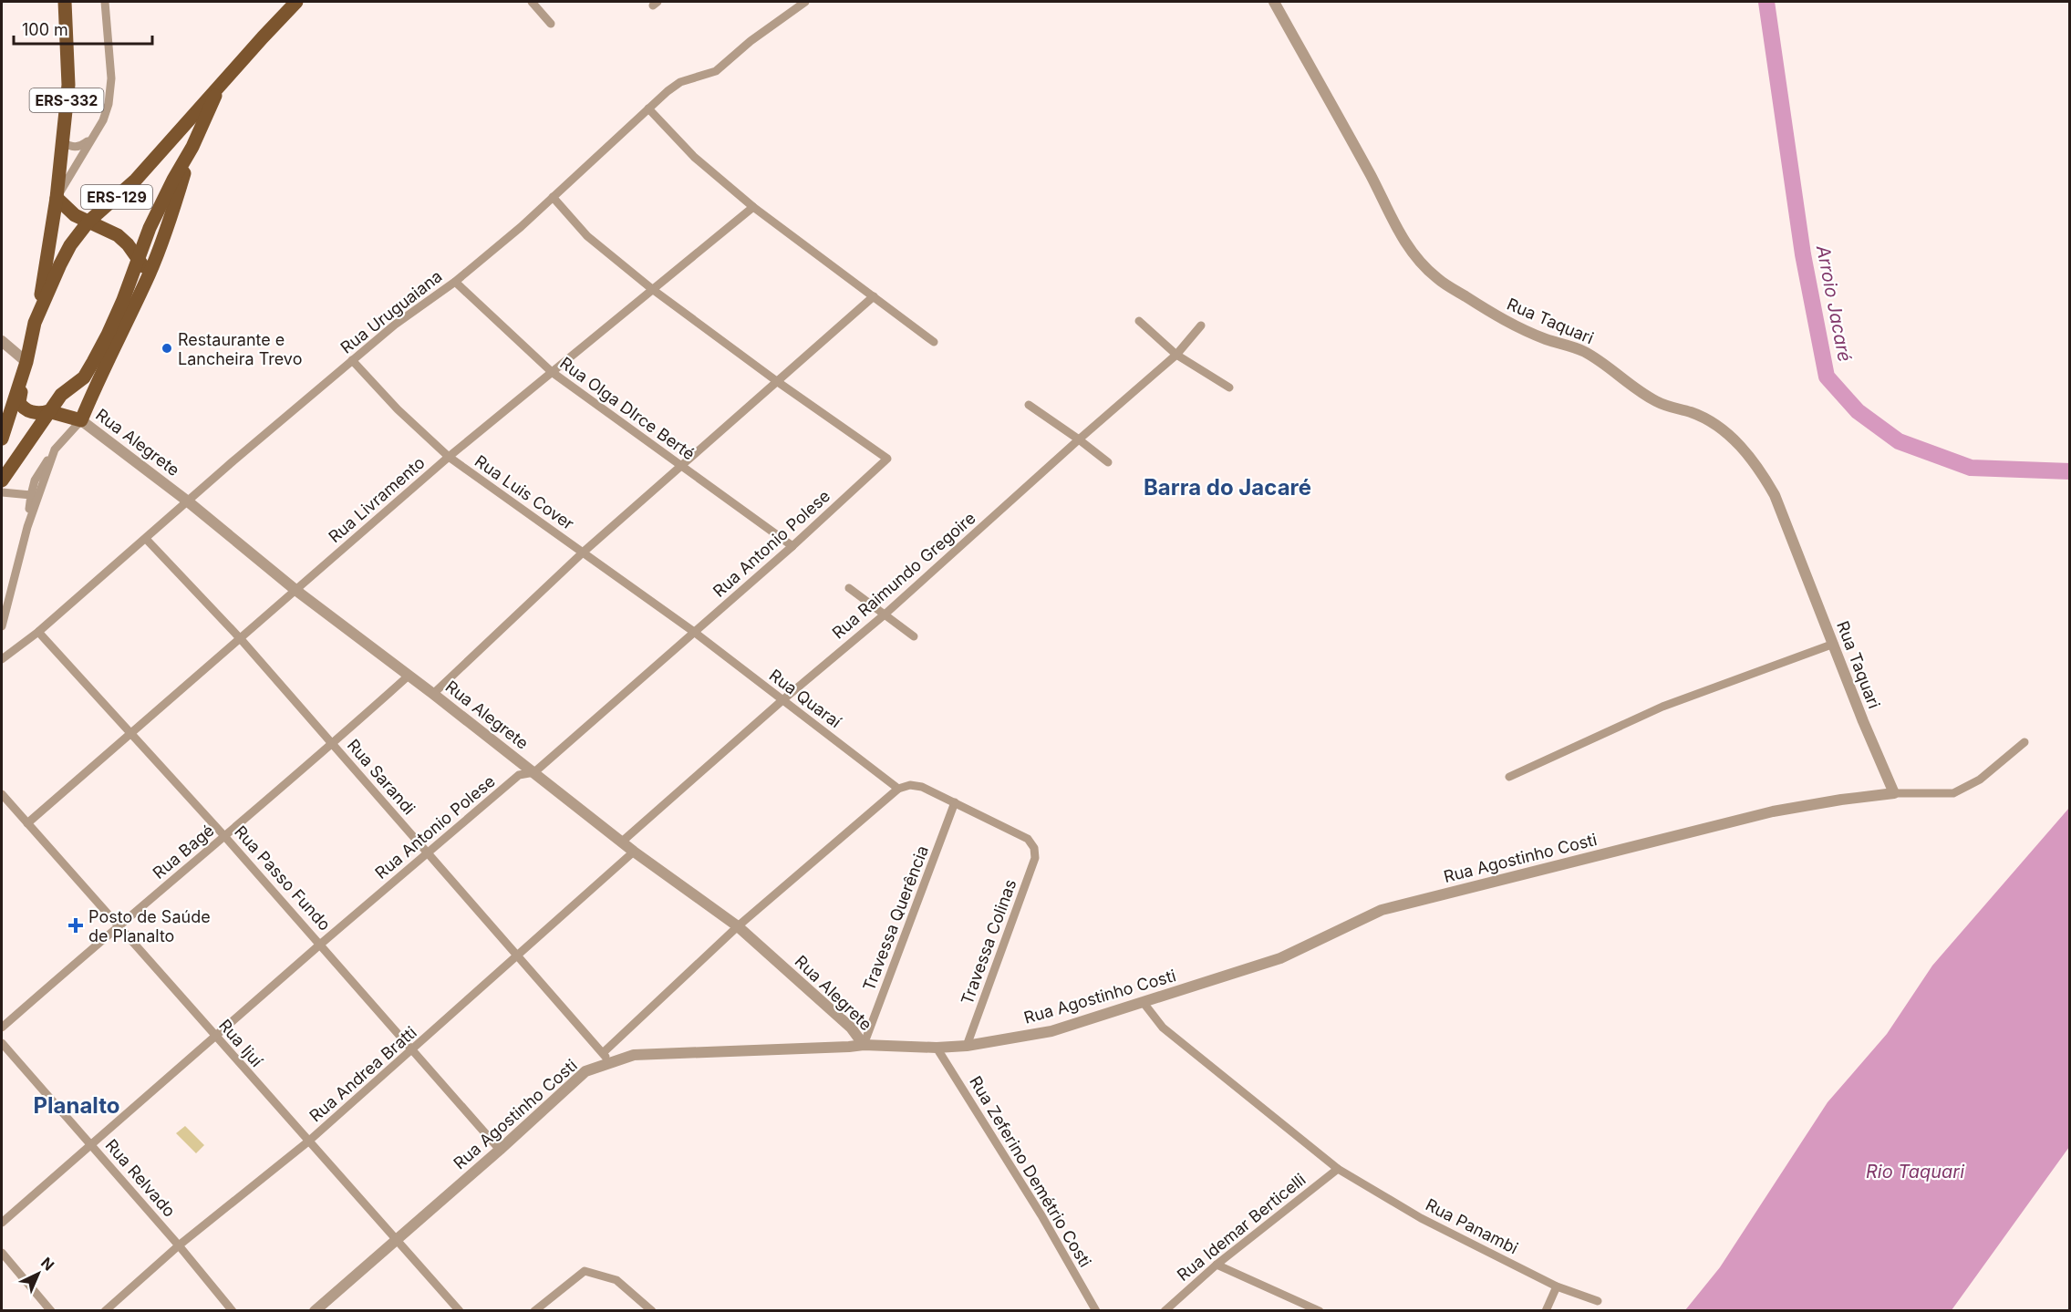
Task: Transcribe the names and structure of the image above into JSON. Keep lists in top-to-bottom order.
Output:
{
  "streets": {
    "main road": ["ERS-332", "ERS-129"],
    "street": [
      "Rua Uruguaiana",
      "Rua Taquari",
      "Rua Olga DIrce Berté",
      "Rua Alegrete",
      "Rua Luis Cover",
      "Rua Livramento",
      "Rua Antonio Polese",
      "Rua Raimundo Gregoire",
      "Rua Quaraí",
      "Rua Sarandi",
      "Rua Bagé",
      "Rua Agostinho Costi",
      "Rua Passo Fundo",
      "Travessa Querência",
      "Travessa Colinas",
      "Rua Ijuí",
      "Rua Andrea Bratti",
      "Rua Zeferino Demétrio Costi",
      "Rua Relvado",
      "Rua Panambi",
      "Rua Idemar Berticelli"
    ]
  },
  "crossings": [
    ["ERS-332", "ERS-129"],
    ["Rua Uruguaiana", "Rua Olga DIrce Berté"],
    ["Rua Uruguaiana", "Rua Alegrete"],
    ["Rua Uruguaiana", "Rua Luis Cover"],
    ["Rua Uruguaiana", "Rua Sarandi"],
    ["Rua Uruguaiana", "Rua Passo Fundo"],
    ["Rua Taquari", "Rua Agostinho Costi"],
    ["Rua Olga DIrce Berté", "Rua Livramento"],
    ["Rua Olga DIrce Berté", "Rua Antonio Polese"],
    ["Rua Alegrete", "Rua Livramento"],
    ["Rua Alegrete", "Rua Antonio Polese"],
    ["Rua Alegrete", "Rua Raimundo Gregoire"],
    ["Rua Alegrete", "Rua Bagé"],
    ["Rua Alegrete", "Rua Agostinho Costi"],
    ["Rua Alegrete", "Travessa Querência"],
    ["Rua Alegrete", "Rua Andrea Bratti"],
    ["Rua Luis Cover", "Rua Livramento"],
    ["Rua Luis Cover", "Rua Antonio Polese"],
    ["Rua Luis Cover", "Rua Quaraí"],
    ["Rua Livramento", "Rua Sarandi"],
    ["Rua Livramento", "Rua Passo Fundo"],
    ["Rua Livramento", "Rua Ijuí"],
    ["Rua Antonio Polese", "Rua Quaraí"],
    ["Rua Antonio Polese", "Rua Sarandi"],
    ["Rua Antonio Polese", "Rua Passo Fundo"],
    ["Rua Antonio Polese", "Rua Ijuí"],
    ["Rua Antonio Polese", "Rua Relvado"],
    ["Rua Raimundo Gregoire", "Rua Quaraí"],
    ["Rua Sarandi", "Rua Bagé"],
    ["Rua Sarandi", "Rua Agostinho Costi"],
    ["Rua Sarandi", "Rua Andrea Bratti"],
    ["Rua Bagé", "Rua Passo Fundo"],
    ["Rua Bagé", "Rua Ijuí"],
    ["Rua Agostinho Costi", "Rua Passo Fundo"],
    ["Rua Agostinho Costi", "Travessa Querência"],
    ["Rua Agostinho Costi", "Travessa Colinas"],
    ["Rua Agostinho Costi", "Rua Ijuí"],
    ["Rua Agostinho Costi", "Rua Zeferino Demétrio Costi"],
    ["Rua Agostinho Costi", "Rua Panambi"],
    ["Rua Passo Fundo", "Rua Andrea Bratti"],
    ["Travessa Querência", "Travessa Colinas"],
    ["Rua Ijuí", "Rua Andrea Bratti"],
    ["Rua Andrea Bratti", "Rua Relvado"],
    ["Rua Panambi", "Rua Idemar Berticelli"]
  ],
  "districts": ["Barra do Jacaré", "Planalto"],
  "water": ["Arroio Jacaré", "Rio Taquari"],
  "places": {
    "other": ["Restaurante e Lancheira Trevo"],
    "health": ["Posto de Saúde de Planalto"]
  },
  "scale_bar": "100 m",
  "north": "top right"
}
